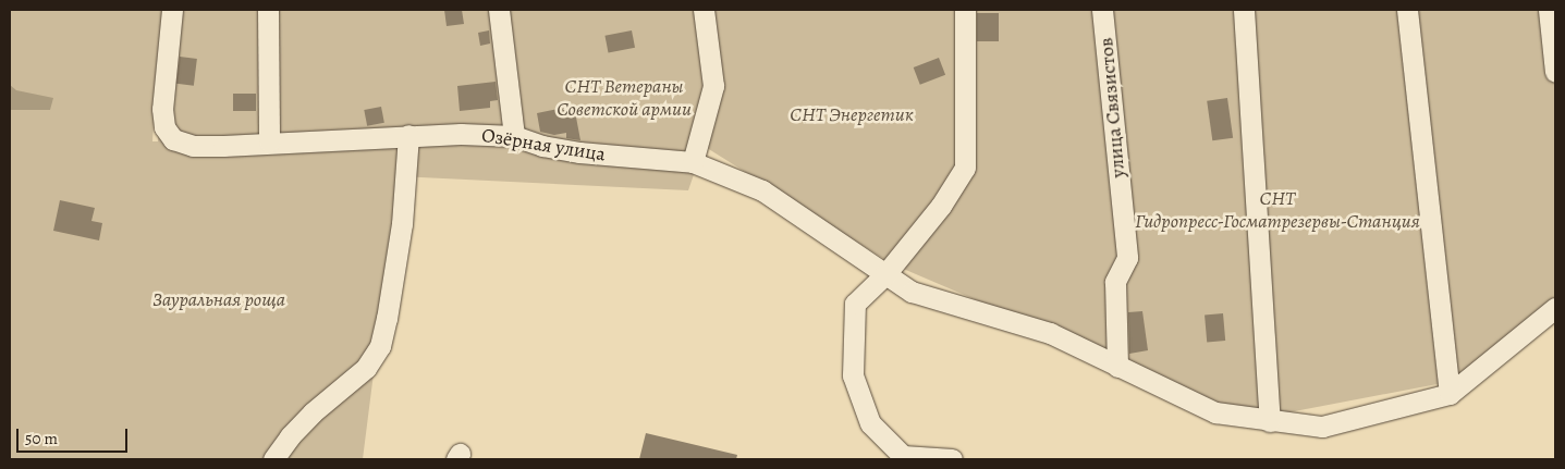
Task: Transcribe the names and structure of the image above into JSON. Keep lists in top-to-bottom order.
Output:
{
  "streets": {
    "street": ["улица Связистов", "Озёрная улица"]
  },
  "crossings": [
    ["улица Связистов", "Озёрная улица"]
  ],
  "parks": [
    "СНТ Ветераны Советской армии",
    "СНТ Энергетик",
    "СНТ Гидропресс-Госматрезервы-Станция",
    "Зауральная роща"
  ],
  "scale_bar": "50 m"
}
